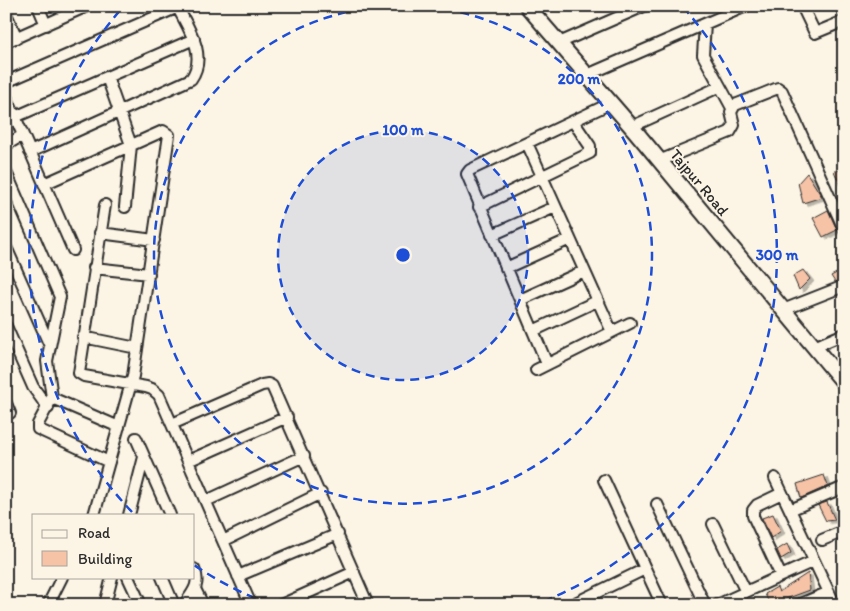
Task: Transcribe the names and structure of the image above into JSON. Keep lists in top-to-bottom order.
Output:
{
  "streets": {
    "main road": ["Tajpur Road"]
  },
  "legend": ["Road", "Building"],
  "rings": ["200 m", "100 m", "300 m"]
}
